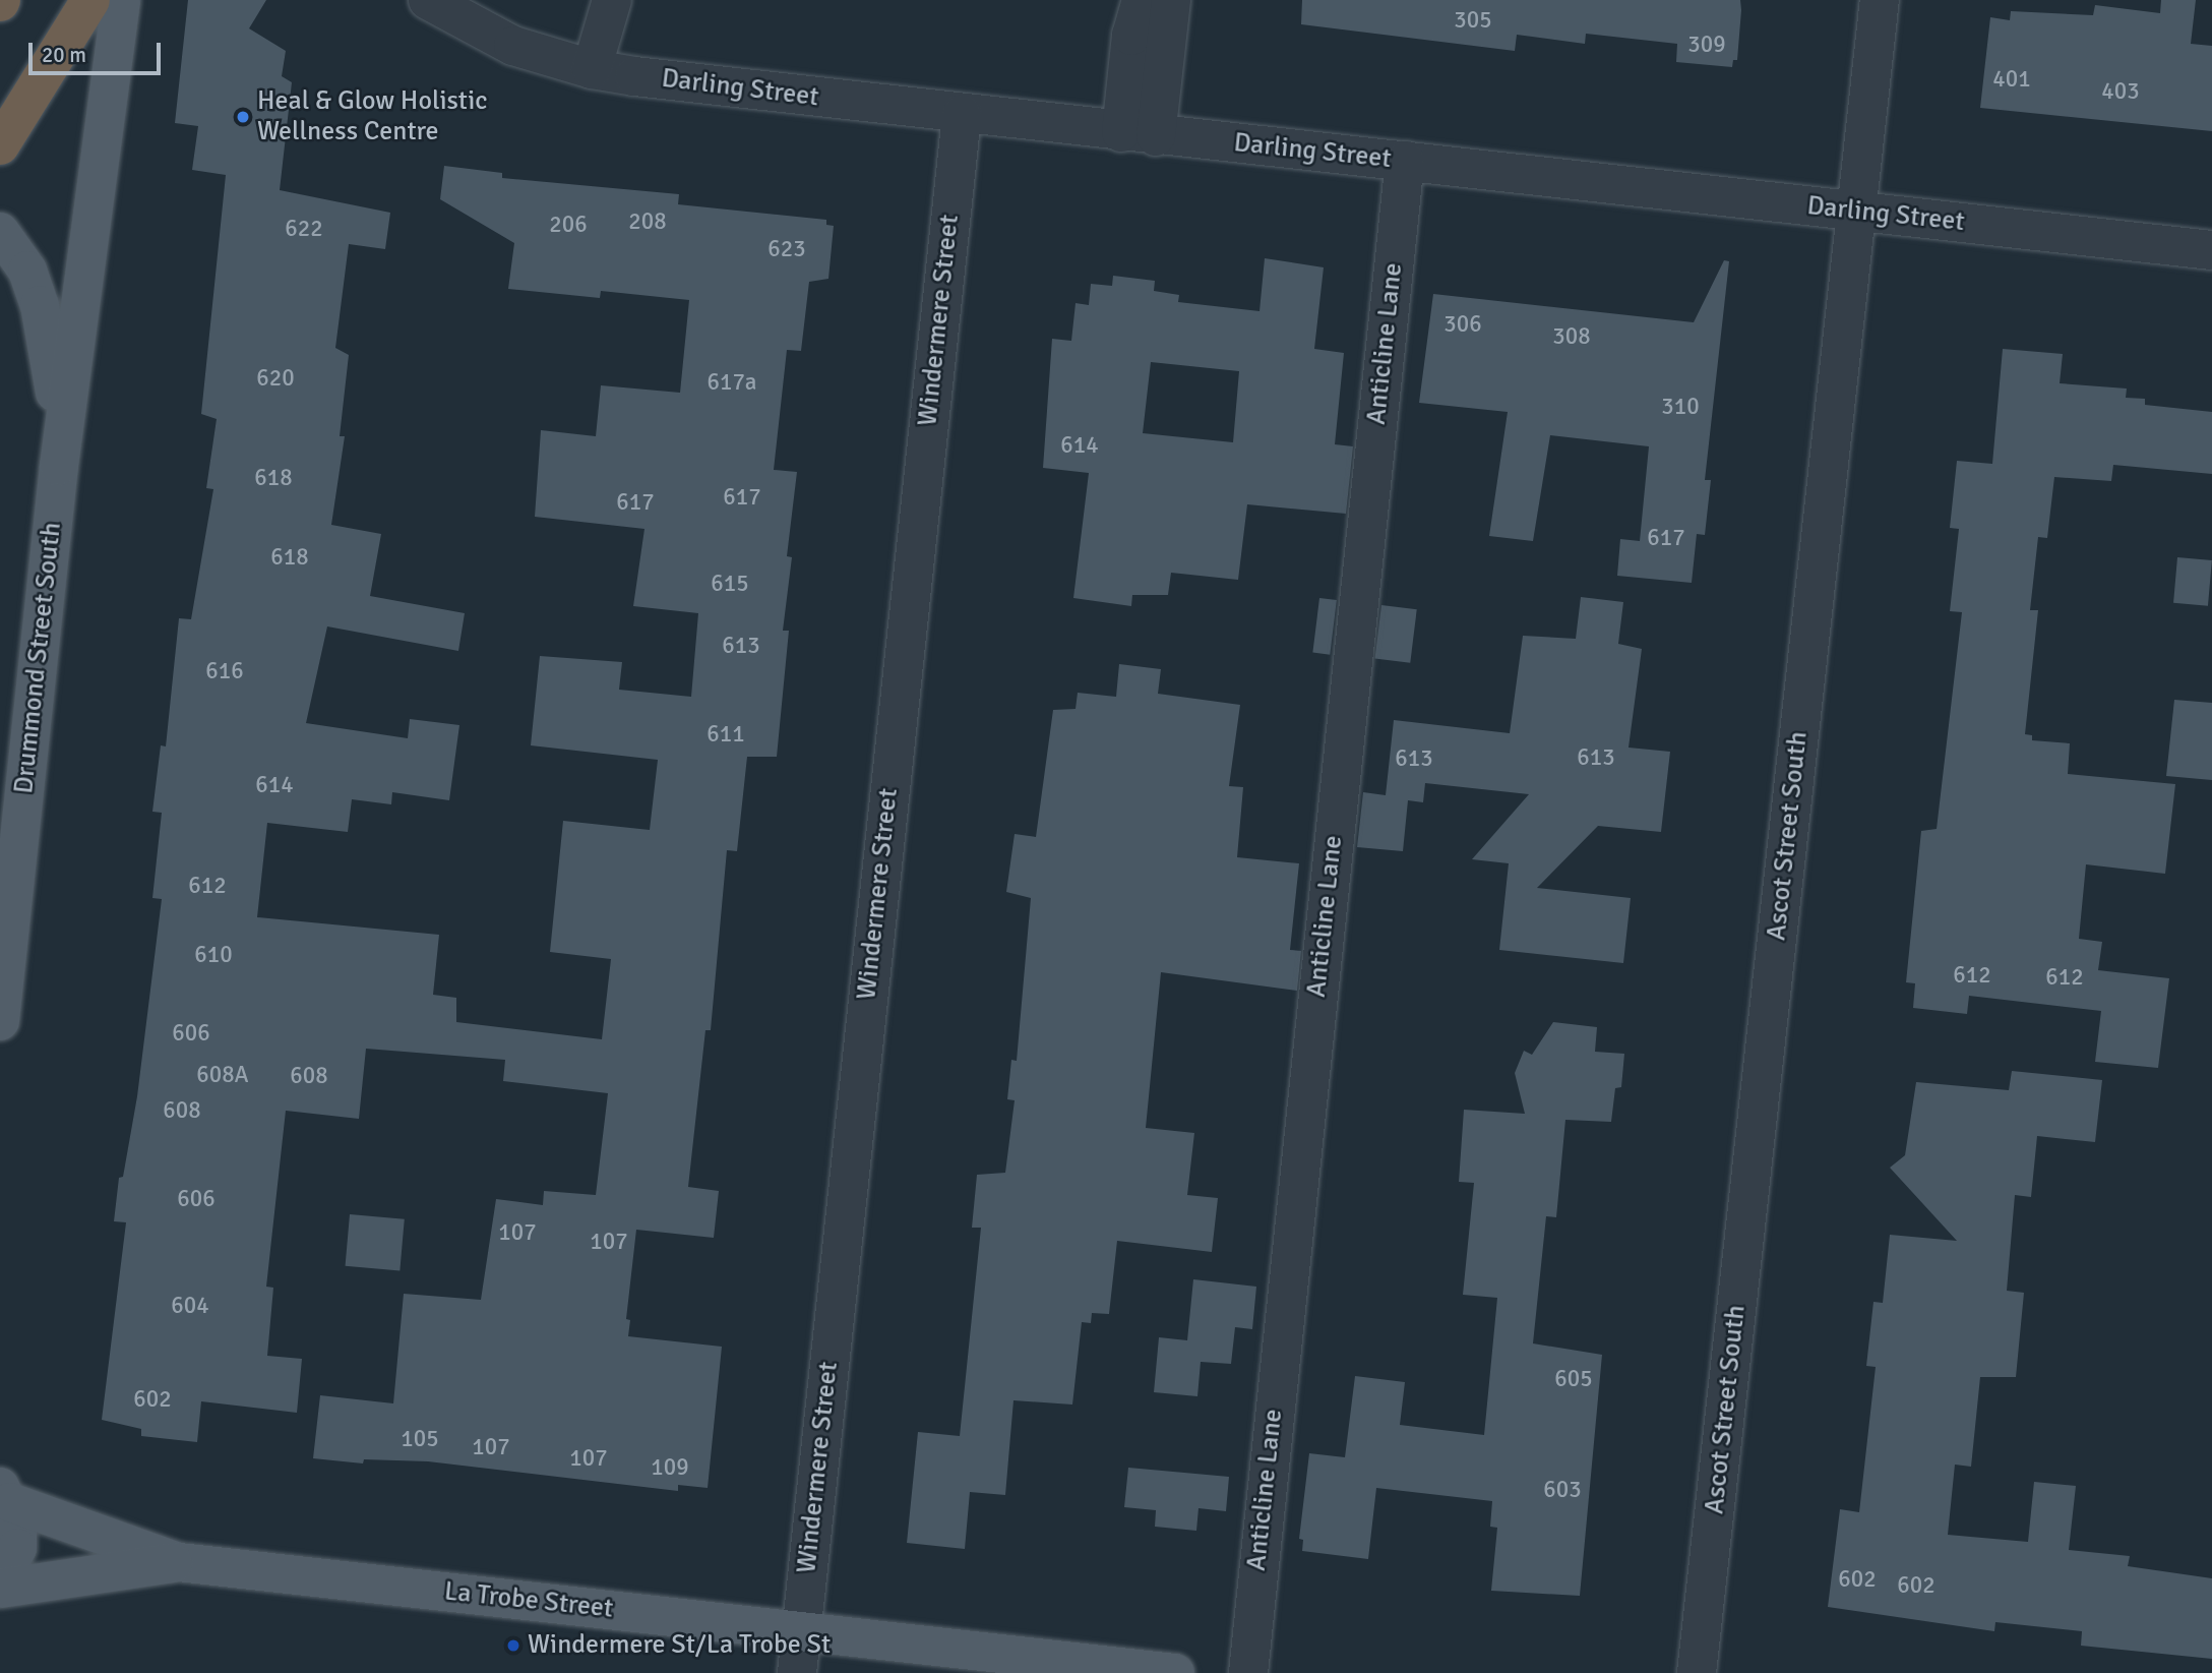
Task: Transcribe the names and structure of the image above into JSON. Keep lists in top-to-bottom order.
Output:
{
  "streets": {
    "main road": ["Drummond Street South", "La Trobe Street"],
    "street": [
      "Darling Street",
      "Windermere Street",
      "Anticline Lane",
      "Ascot Street South"
    ]
  },
  "crossings": [
    ["Darling Street", "Windermere Street"],
    ["Darling Street", "Anticline Lane"],
    ["Darling Street", "Ascot Street South"],
    ["Windermere Street", "La Trobe Street"]
  ],
  "places": ["Heal & Glow Holistic Wellness Centre", "Windermere St/La Trobe St"],
  "house_numbers": [
    "305",
    "309",
    "401",
    "403",
    "208",
    "206",
    "622",
    "623",
    "306",
    "308",
    "620",
    "617a",
    "310",
    "614",
    "618",
    "617",
    "617",
    "617",
    "618",
    "615",
    "613",
    "616",
    "611",
    "613",
    "613",
    "614",
    "612",
    "610",
    "612",
    "612",
    "606",
    "608A",
    "608",
    "608",
    "606",
    "107",
    "107",
    "604",
    "605",
    "602",
    "105",
    "107",
    "107",
    "109",
    "603",
    "602",
    "602"
  ],
  "scale_bar": "20 m"
}
